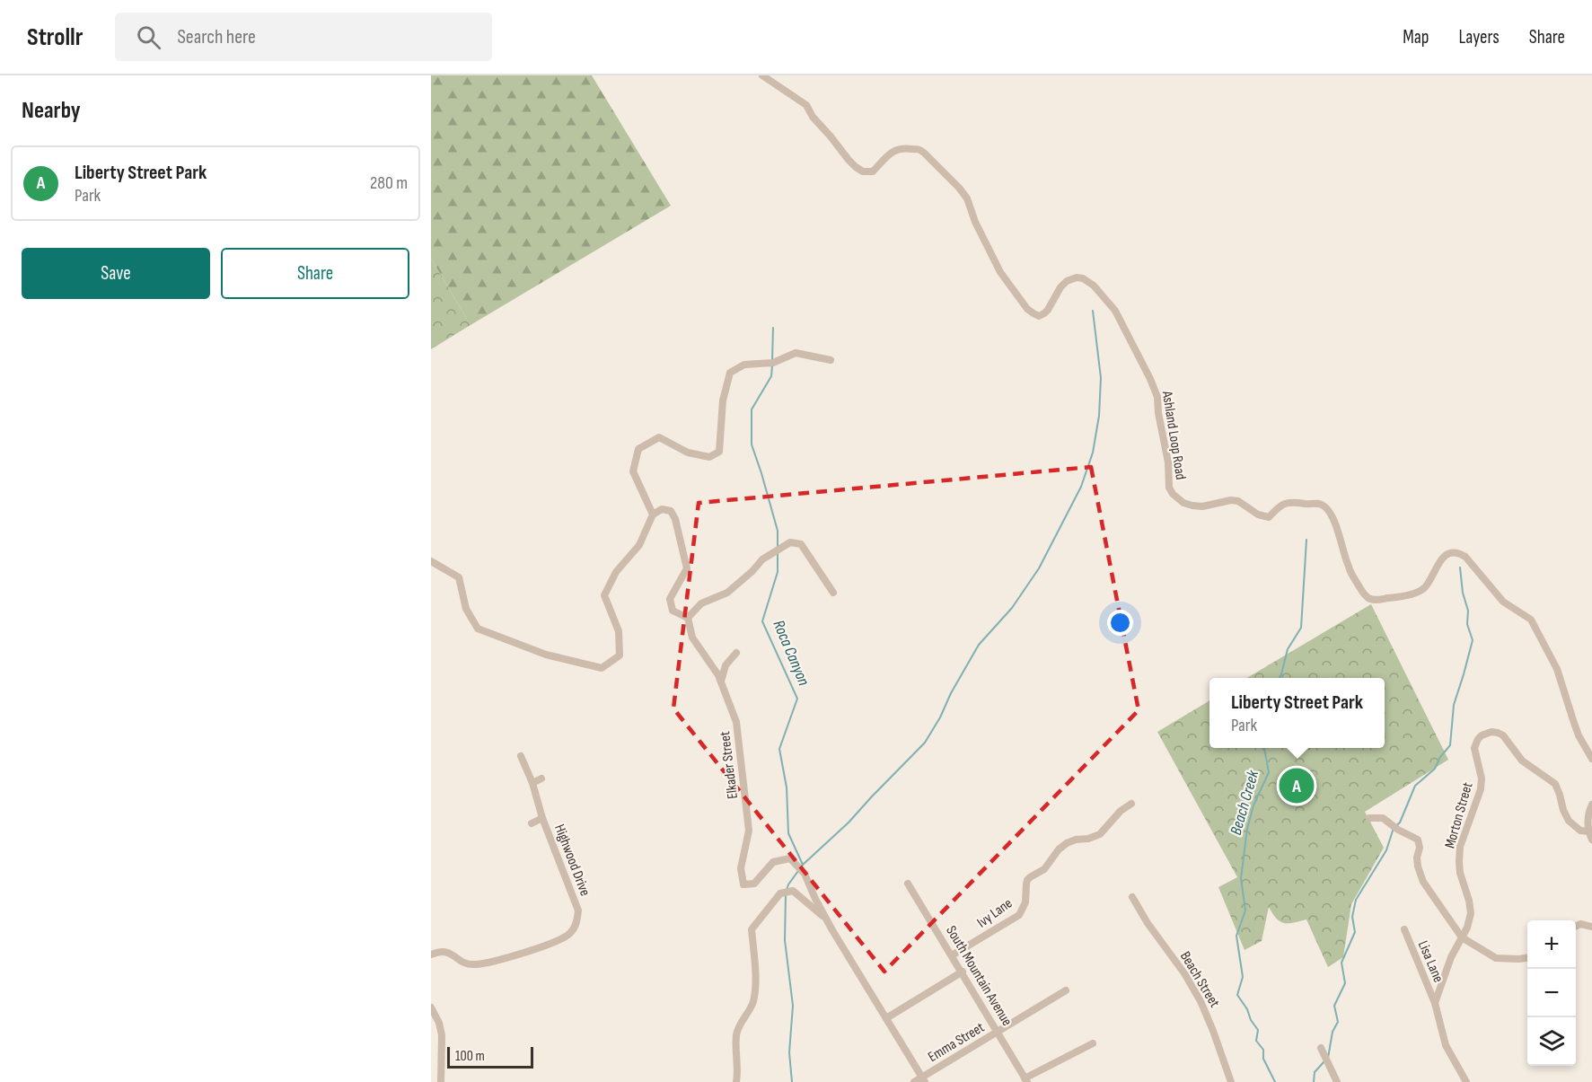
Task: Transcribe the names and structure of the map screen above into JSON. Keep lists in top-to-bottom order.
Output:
{
  "streets": {
    "street": [
      "Ashland Loop Road",
      "Elkader Street",
      "Morton Street",
      "Highwood Drive",
      "Ivy Lane",
      "Lisa Lane",
      "South Mountain Avenue",
      "Beach Street",
      "Emma Street"
    ]
  },
  "crossings": [
    ["Elkader Street", "Emma Street"],
    ["Morton Street", "Lisa Lane"],
    ["Ivy Lane", "South Mountain Avenue"],
    ["South Mountain Avenue", "Emma Street"]
  ],
  "water": ["Roca Canyon", "Beach Creek"],
  "scale_bar": "100 m",
  "page": {
    "header": "Strollr",
    "search": "Search here",
    "nav": ["Map", "Layers", "Share"],
    "heading": "Nearby",
    "list": [
      {
        "mark": "A",
        "name": "Liberty Street Park",
        "note": "Park",
        "value": "280 m"
      }
    ],
    "buttons": ["Save", "Share"],
    "popup": ["Liberty Street Park", "Park"],
    "pins": "A",
    "map_buttons": ["+", "−"],
    "scale": "100 m"
  }
}
